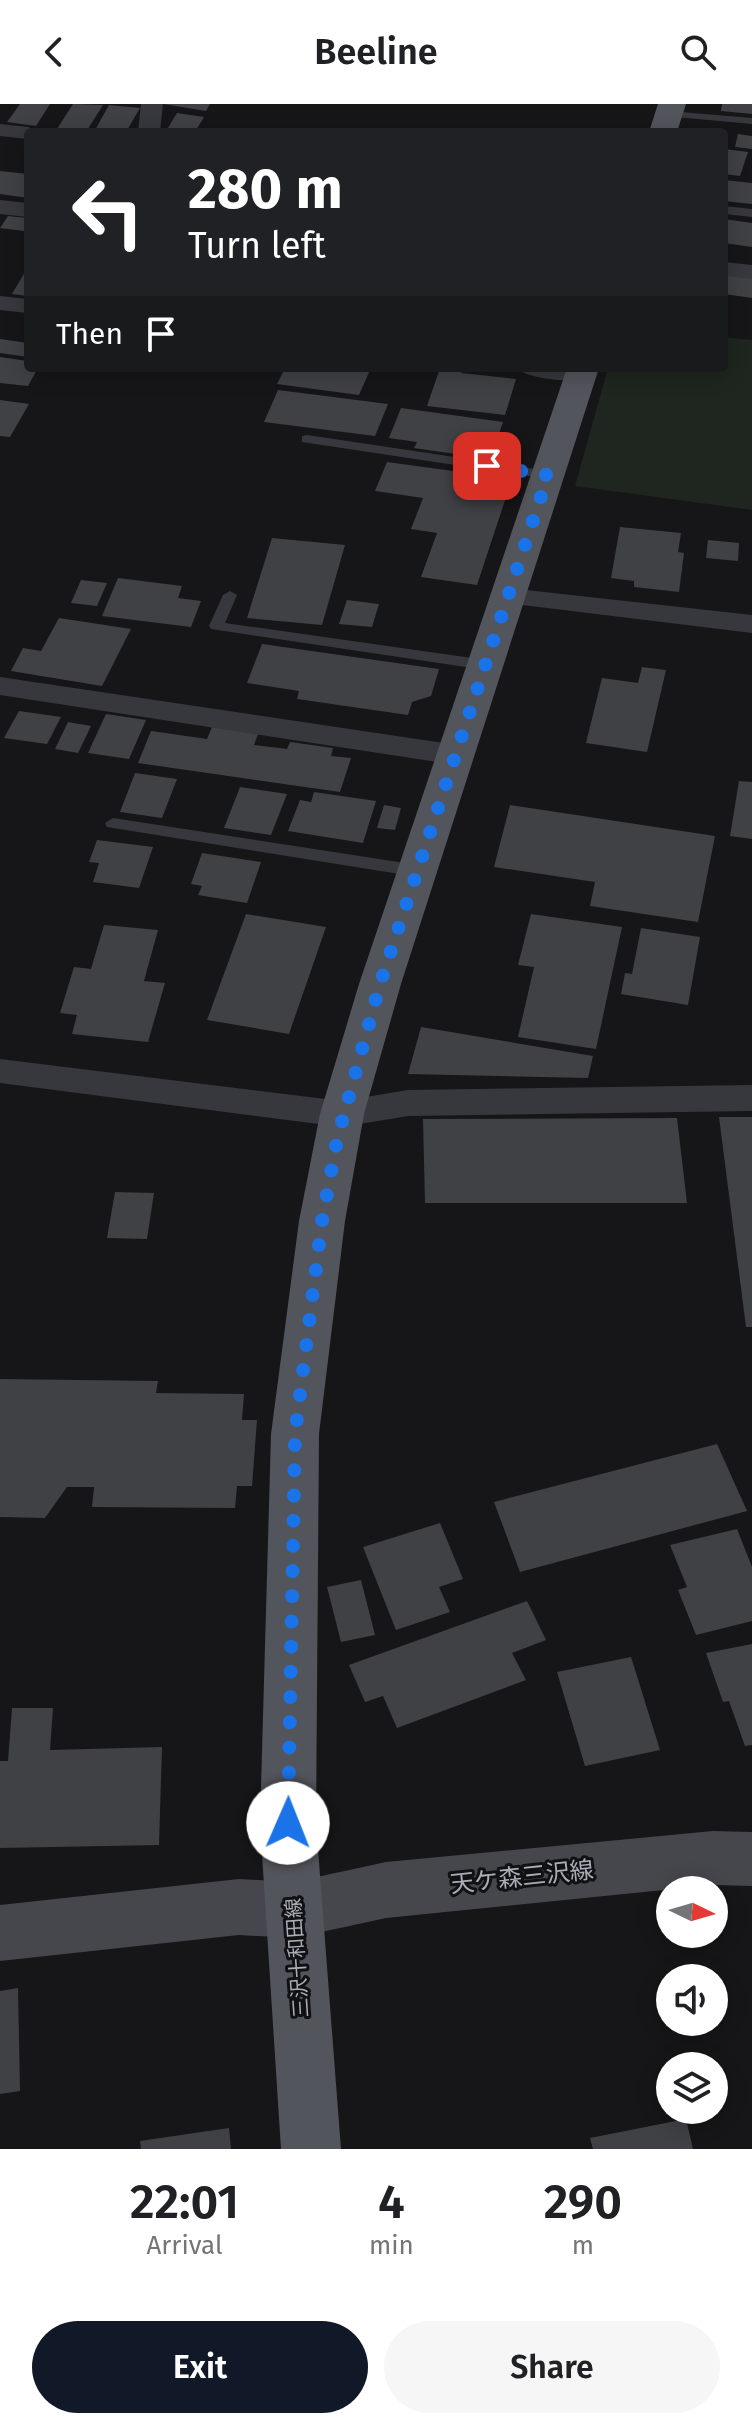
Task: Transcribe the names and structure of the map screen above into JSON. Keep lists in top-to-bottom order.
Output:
{
  "streets": {
    "main road": ["天ケ森三沢線", "三沢十和田線"]
  },
  "crossings": [
    ["天ケ森三沢線", "三沢十和田線"]
  ],
  "north": "right",
  "page": {
    "header": "Beeline",
    "turn": ["280 m", "Turn left"],
    "then": "Then",
    "eta": [
      "22:01",
      "Arrival",
      "4",
      "min",
      "290",
      "m"
    ],
    "buttons": ["Exit", "Share"]
  }
}
